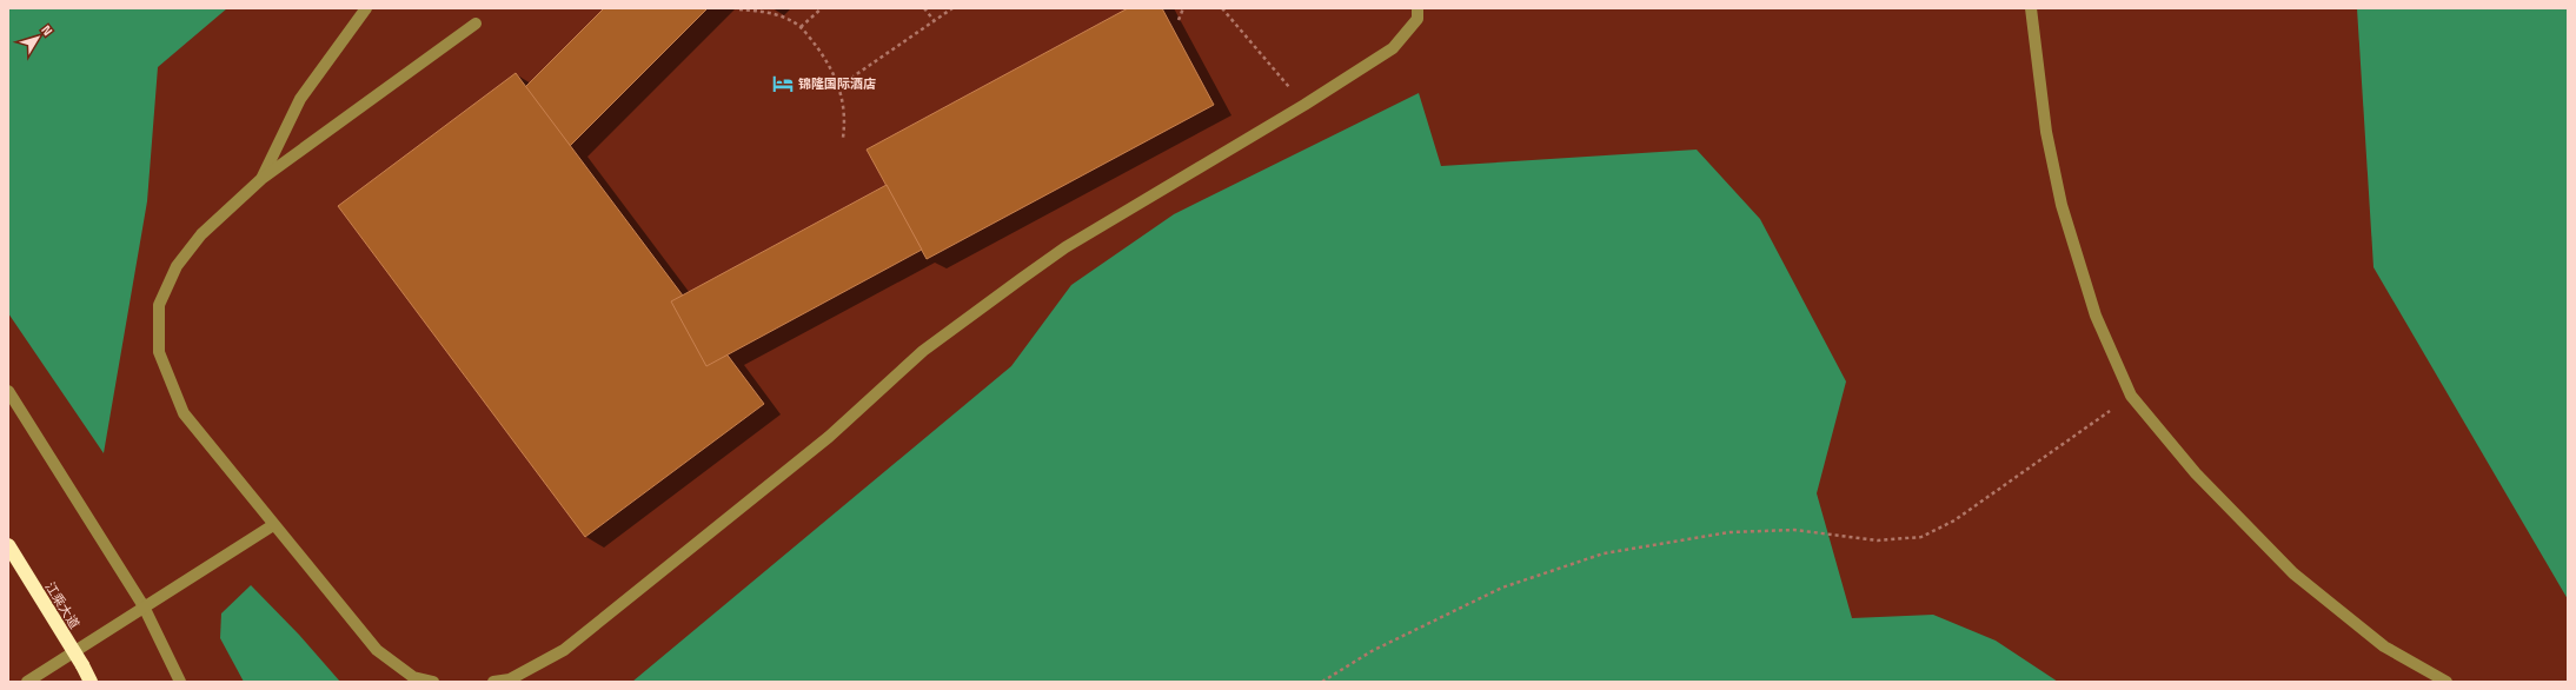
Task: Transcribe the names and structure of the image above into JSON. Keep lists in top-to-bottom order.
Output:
{
  "streets": {
    "highway": ["江乘大道"]
  },
  "places": {
    "hotel": ["锦隆国际酒店"]
  },
  "north": "top right"
}
